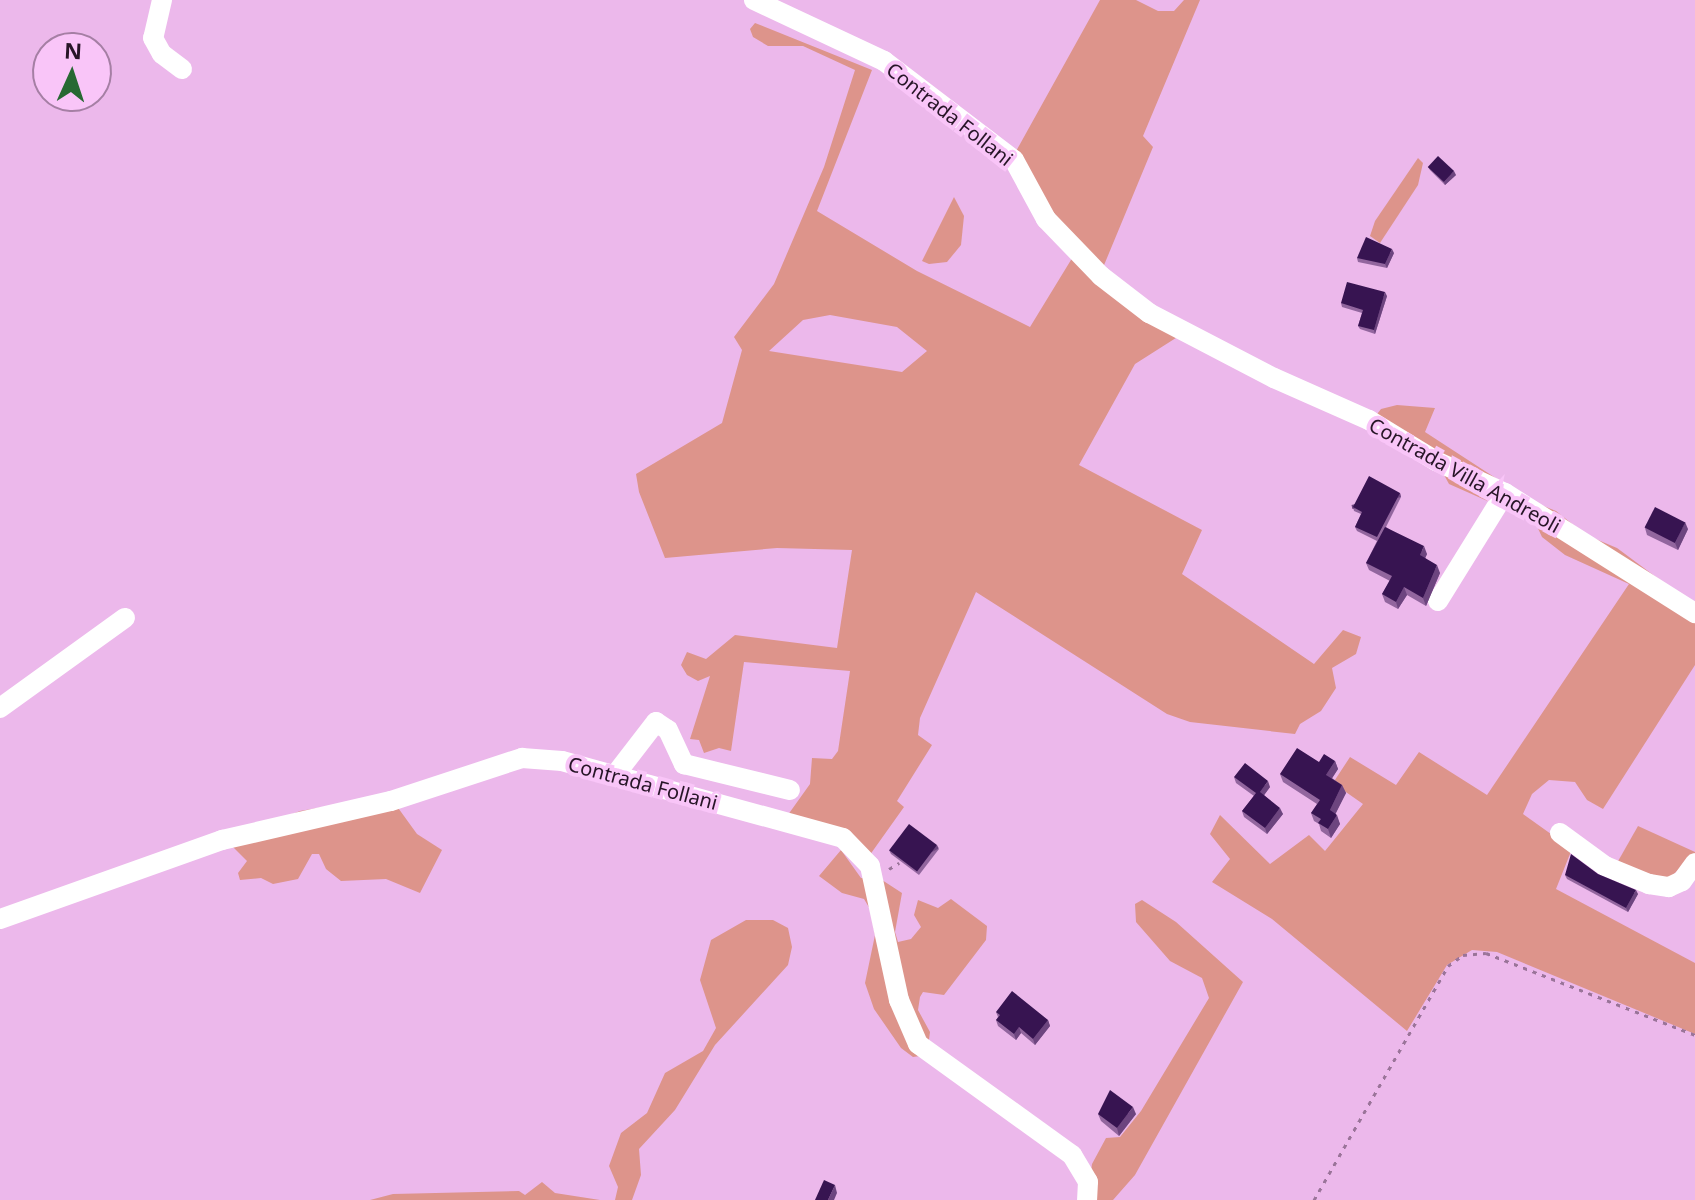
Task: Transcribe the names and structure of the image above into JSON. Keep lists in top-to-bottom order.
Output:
{
  "streets": {
    "street": ["Contrada Follani", "Contrada Villa Andreoli"]
  },
  "crossings": [
    ["Contrada Follani", "Contrada Villa Andreoli"]
  ],
  "north": "top"
}
